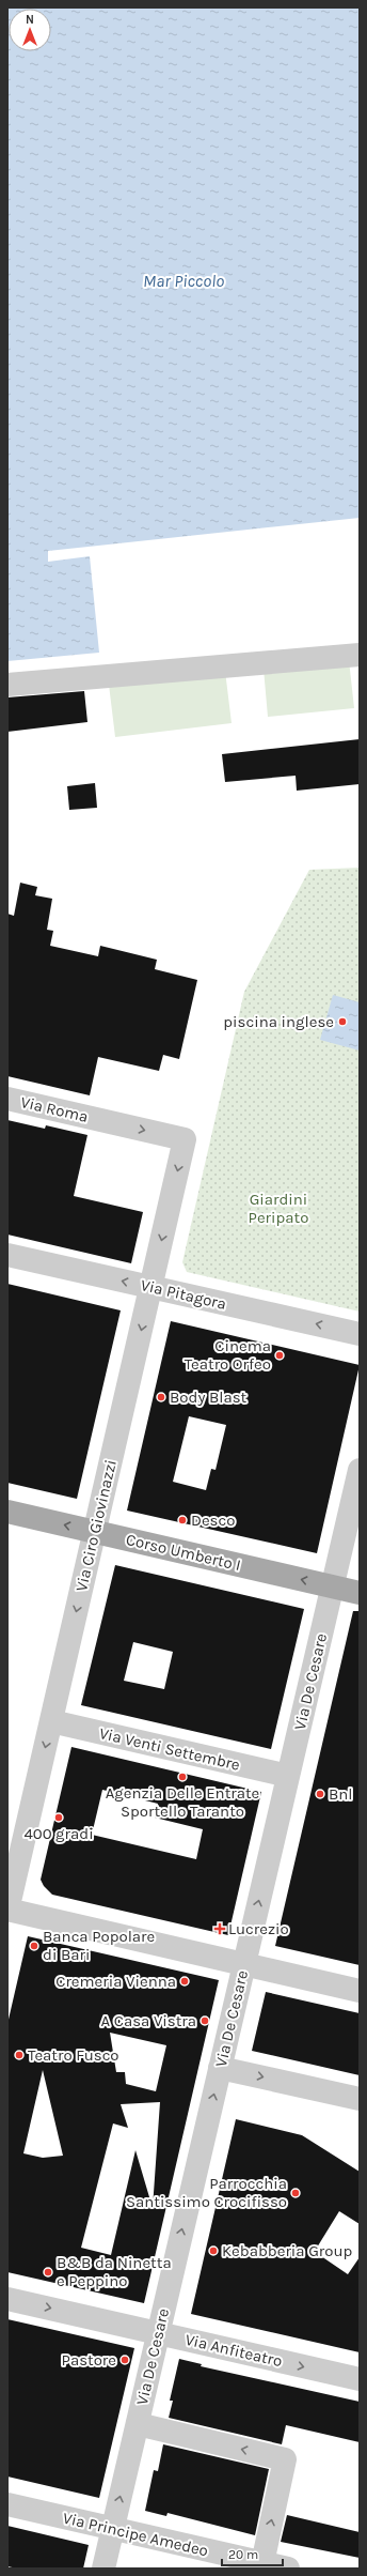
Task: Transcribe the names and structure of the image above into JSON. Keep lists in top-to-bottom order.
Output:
{
  "streets": {
    "main road": ["Corso Umberto I"],
    "street": [
      "Via Roma",
      "Via Pitagora",
      "Via Ciro Giovinazzi",
      "Via De Cesare",
      "Via Venti Settembre",
      "Via Anfiteatro",
      "Via Principe Amedeo"
    ]
  },
  "crossings": [
    ["Via Roma", "Via Ciro Giovinazzi"],
    ["Via Pitagora", "Via Ciro Giovinazzi"],
    ["Via Ciro Giovinazzi", "Corso Umberto I"],
    ["Via Ciro Giovinazzi", "Via Venti Settembre"],
    ["Corso Umberto I", "Via De Cesare"],
    ["Via De Cesare", "Via Venti Settembre"],
    ["Via De Cesare", "Via Anfiteatro"],
    ["Via De Cesare", "Via Principe Amedeo"]
  ],
  "one_way": [
    "Via Roma",
    "Via Pitagora",
    "Via Ciro Giovinazzi",
    "Corso Umberto I",
    "Via De Cesare",
    "Via Anfiteatro"
  ],
  "water": ["Mar Piccolo"],
  "parks": ["Giardini Peripato"],
  "places": {
    "other": [
      "piscina inglese",
      "Cinema Teatro Orfeo",
      "Body Blast",
      "Desco",
      "Agenzia Delle Entrate Sportello Taranto",
      "Bnl",
      "400 gradi",
      "Banca Popolare di Bari",
      "Cremeria Vienna",
      "A Casa Vistra",
      "Teatro Fusco",
      "Parrocchia Santissimo Crocifisso",
      "Kebabberia Group",
      "B&B da Ninetta e Peppino",
      "Pastore"
    ],
    "health": ["Lucrezio"]
  },
  "scale_bar": "20 m",
  "north": "top"
}
